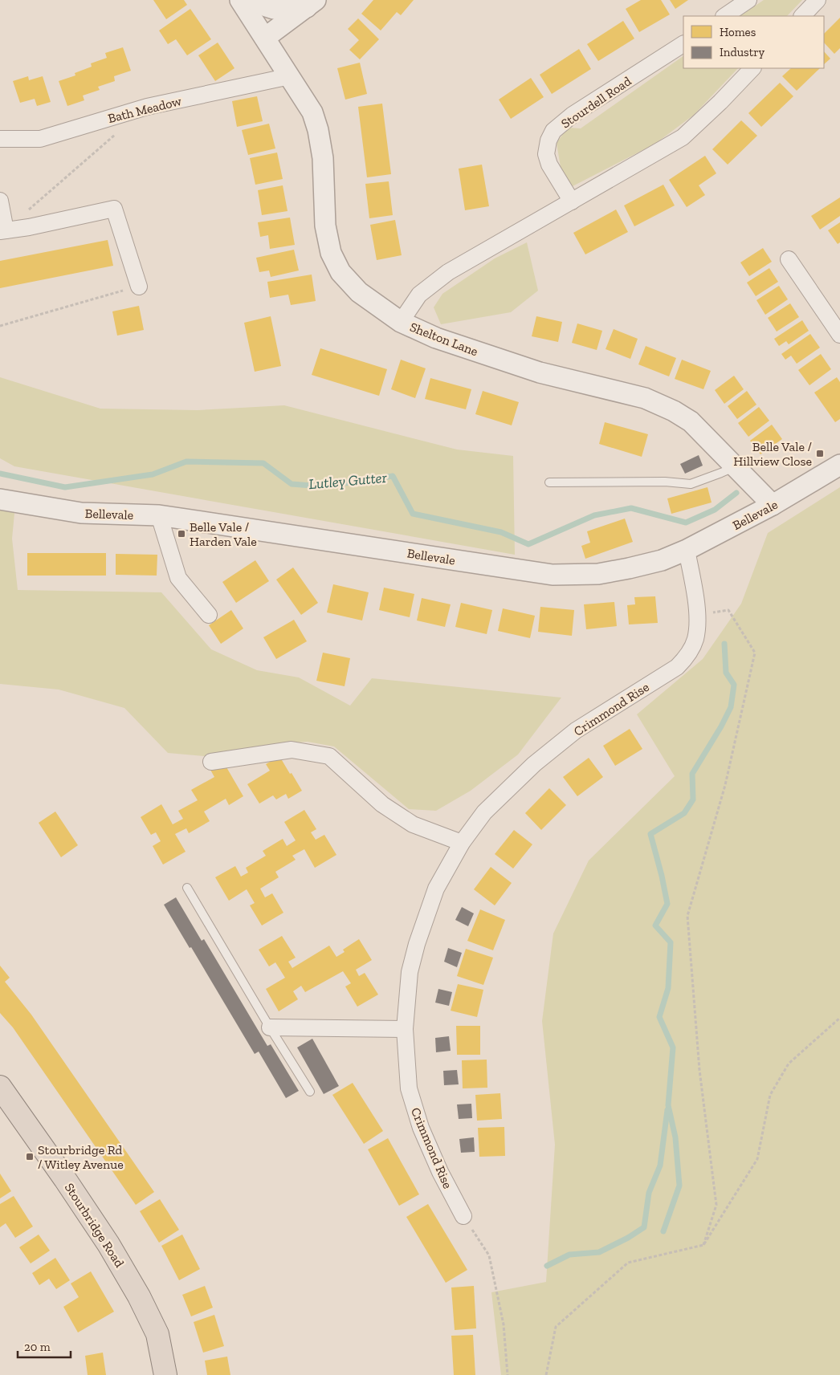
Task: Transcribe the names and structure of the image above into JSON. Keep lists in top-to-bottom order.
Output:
{
  "streets": {
    "highway": ["Stourbridge Road"],
    "street": [
      "Stourdell Road",
      "Bath Meadow",
      "Shelton Lane",
      "Bellevale",
      "Crimmond Rise"
    ]
  },
  "crossings": [
    ["Bath Meadow", "Shelton Lane"],
    ["Shelton Lane", "Bellevale"],
    ["Bellevale", "Crimmond Rise"]
  ],
  "water": ["Lutley Gutter"],
  "places": {
    "transit": ["Belle Vale / Hillview Close", "Belle Vale / Harden Vale", "Stourbridge Rd / Witley Avenue"]
  },
  "legend": ["Homes", "Industry"],
  "scale_bar": "20 m"
}
